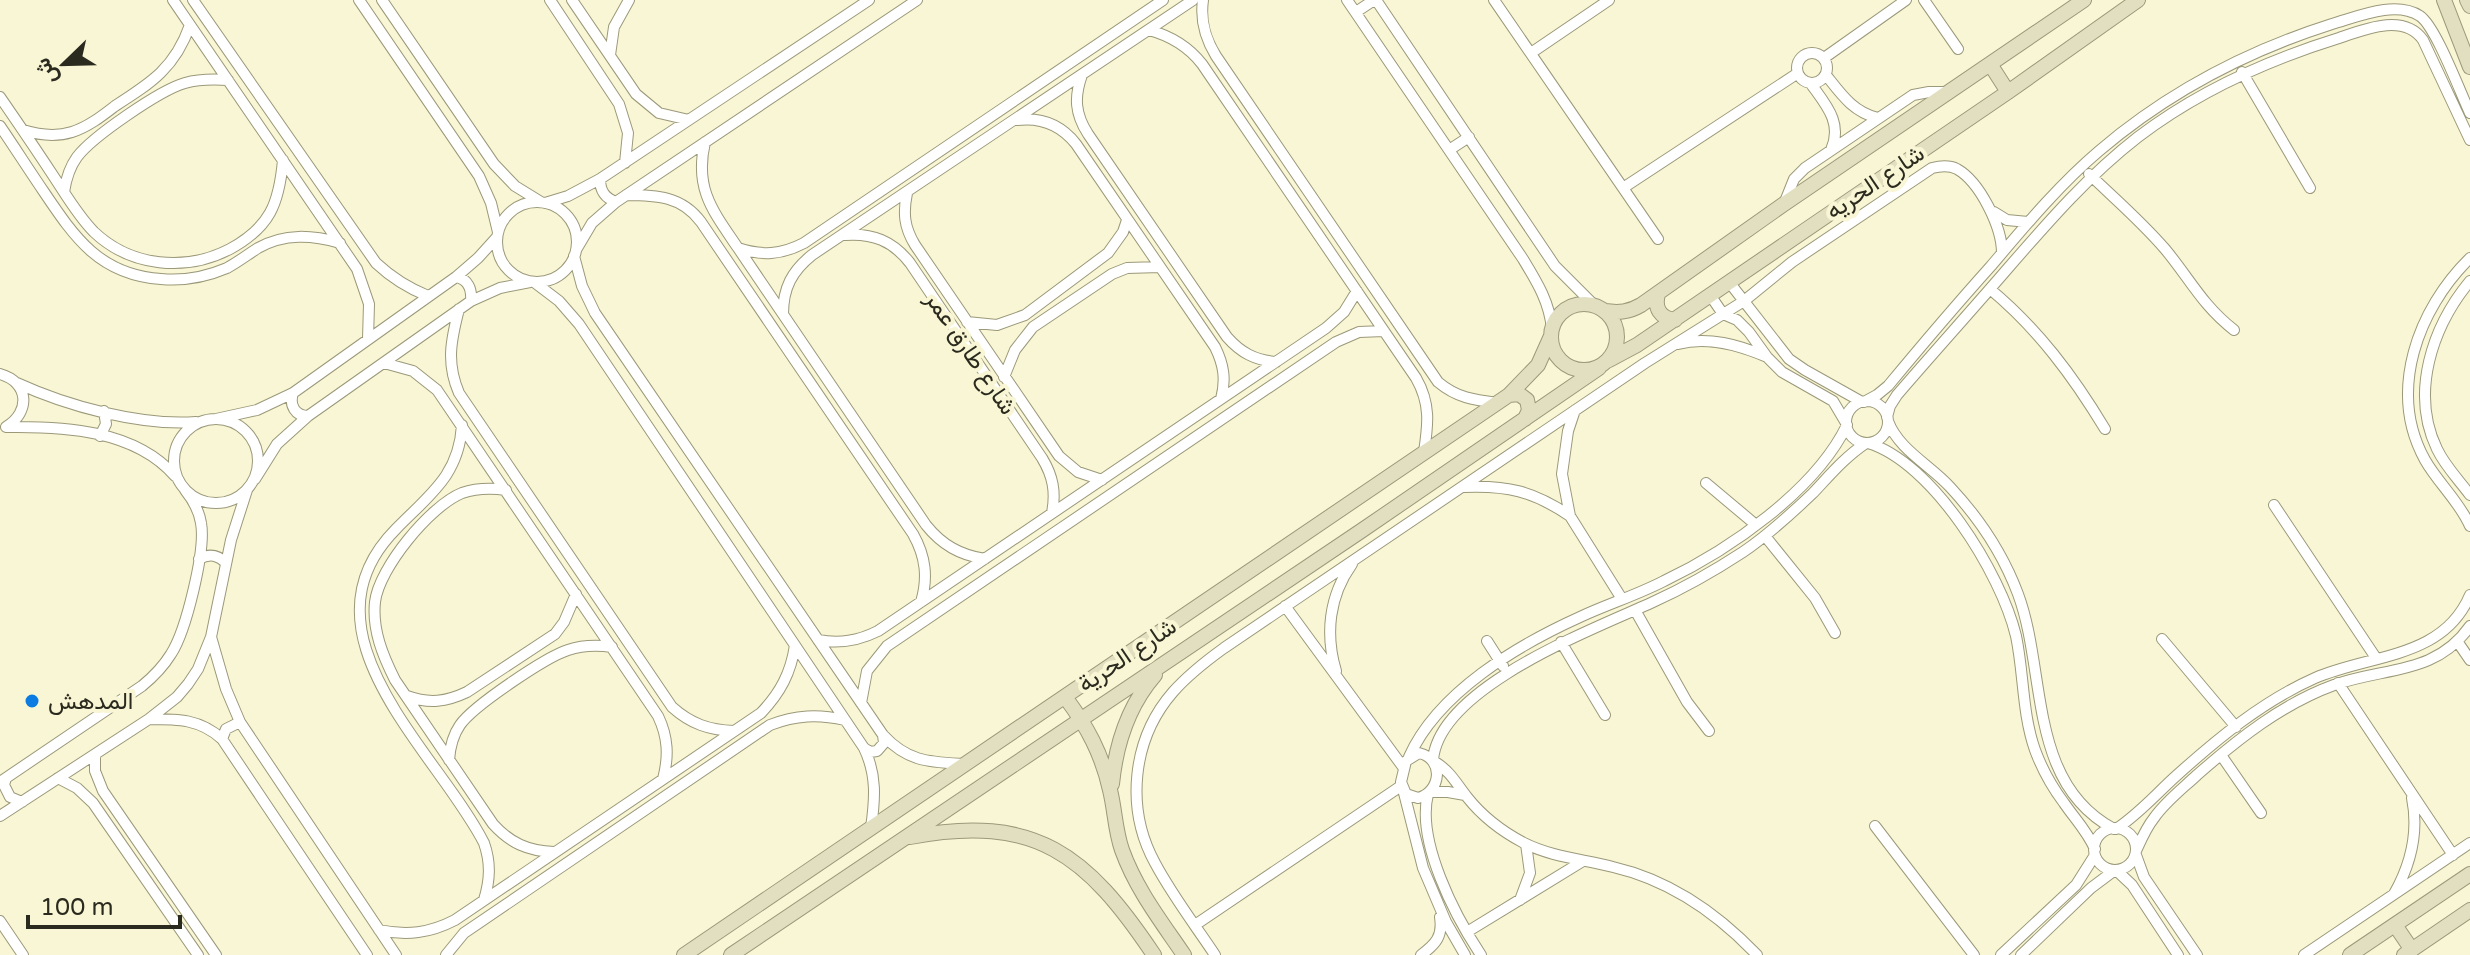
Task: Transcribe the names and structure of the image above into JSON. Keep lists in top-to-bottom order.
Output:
{
  "streets": {
    "street": ["شارع الحريه", "شارع طارق عمر", "شارع الحرية"]
  },
  "crossings": [
    ["شارع الحريه", "شارع الحرية"]
  ],
  "places": ["المدهش"],
  "scale_bar": "100 m",
  "north": "bottom left"
}
